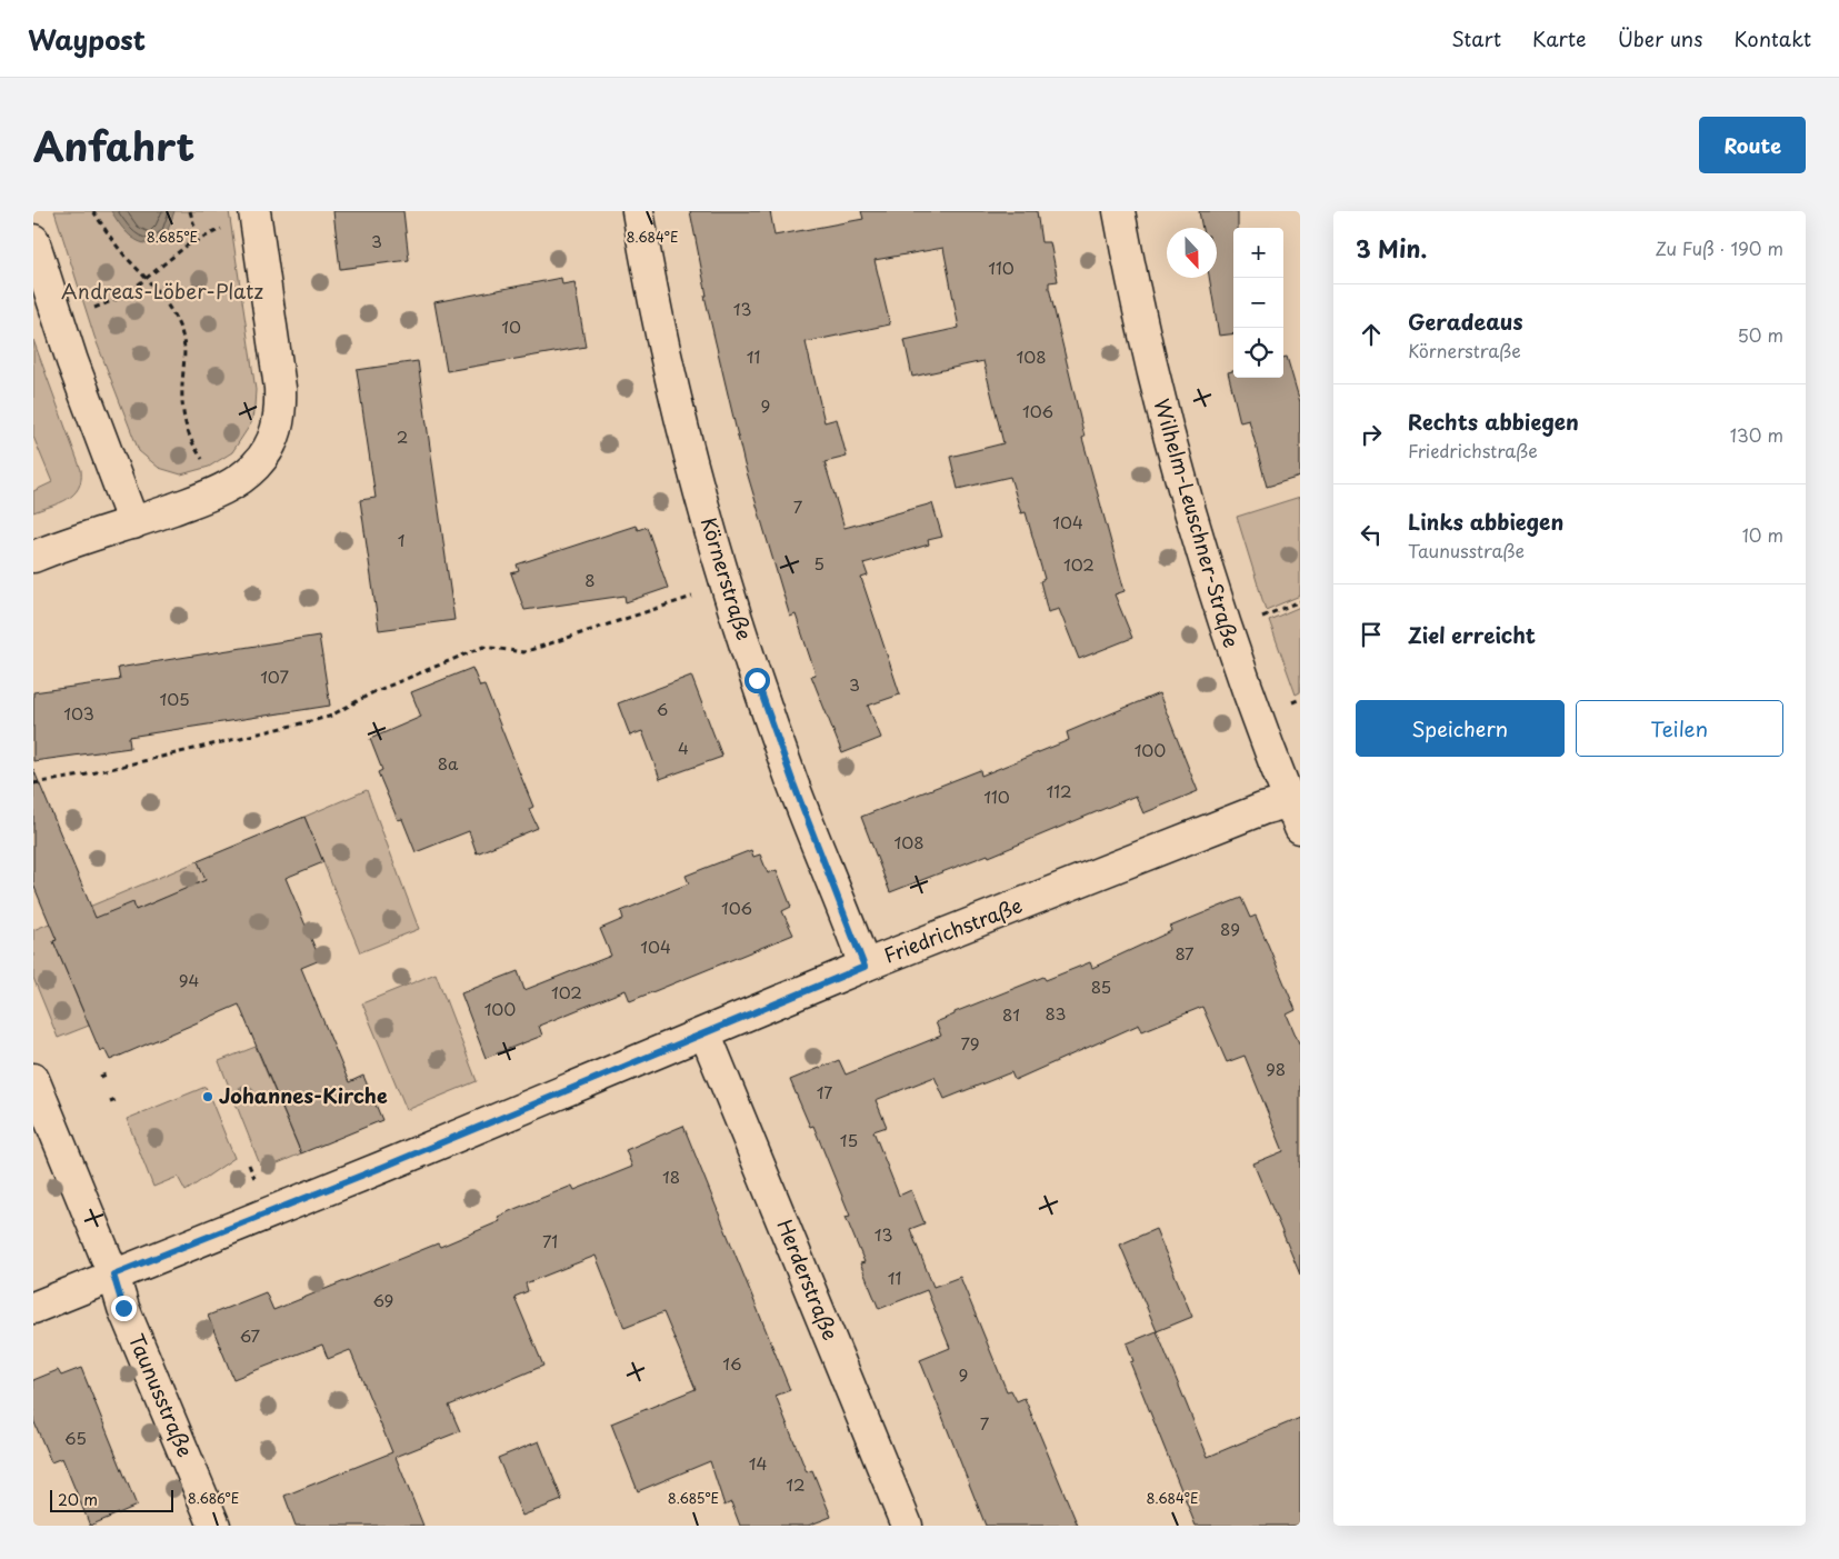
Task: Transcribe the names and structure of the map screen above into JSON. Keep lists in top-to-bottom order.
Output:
{
  "streets": {
    "street": [
      "Wilhelm-Leuschner-Straße",
      "Körnerstraße",
      "Friedrichstraße",
      "Herderstraße",
      "Taunusstraße"
    ]
  },
  "crossings": [
    ["Wilhelm-Leuschner-Straße", "Friedrichstraße"],
    ["Körnerstraße", "Friedrichstraße"],
    ["Friedrichstraße", "Herderstraße"],
    ["Friedrichstraße", "Taunusstraße"]
  ],
  "parks": ["Andreas-Löber-Platz"],
  "places": ["Johannes-Kirche"],
  "house_numbers": [
    "3",
    "110",
    "13",
    "10",
    "11",
    "108",
    "9",
    "106",
    "2",
    "7",
    "104",
    "1",
    "5",
    "102",
    "8",
    "107",
    "3",
    "105",
    "6",
    "103",
    "4",
    "100",
    "8a",
    "112",
    "110",
    "108",
    "106",
    "89",
    "104",
    "87",
    "94",
    "85",
    "102",
    "100",
    "83",
    "81",
    "79",
    "98",
    "17",
    "15",
    "18",
    "13",
    "71",
    "11",
    "69",
    "67",
    "16",
    "9",
    "7",
    "65",
    "14",
    "12"
  ],
  "scale_bar": "20 m",
  "north": "bottom",
  "page": {
    "header": "Waypost",
    "nav": [
      "Start",
      "Karte",
      "Über uns",
      "Kontakt"
    ],
    "title": "Anfahrt",
    "buttons": [
      "Route",
      ["Speichern", "Teilen"]
    ],
    "heading": ["3 Min.", "Zu Fuß · 190 m"],
    "map_buttons": ["+", "−"],
    "list": [
      ["Geradeaus", "Körnerstraße", "50 m"],
      ["Rechts abbiegen", "Friedrichstraße", "130 m"],
      ["Links abbiegen", "Taunusstraße", "10 m"],
      "Ziel erreicht"
    ],
    "scale": "20 m"
  },
  "coordinates": ["8.685°E", "8.684°E", "8.686°E"]
}
